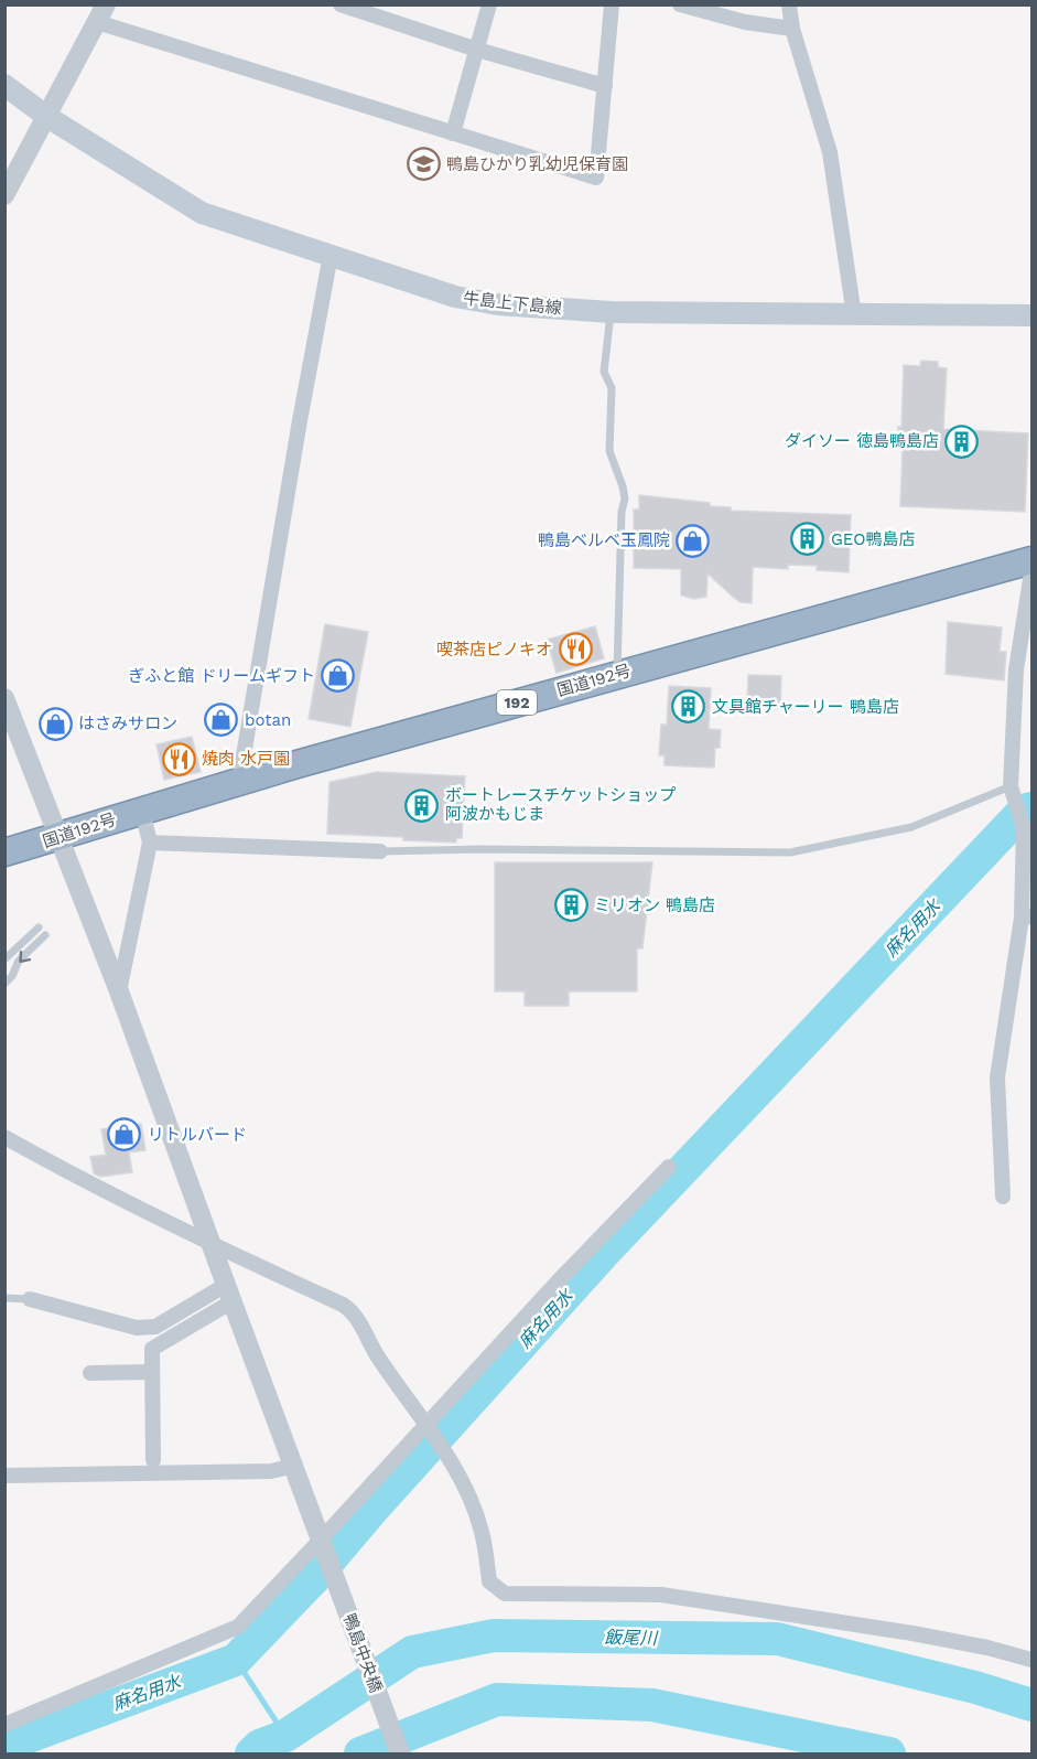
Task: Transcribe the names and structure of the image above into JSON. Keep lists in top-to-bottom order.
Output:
{
  "streets": {
    "highway": ["国道192号", "192"],
    "main road": ["牛島上下島線"],
    "street": ["鴨島中央橋"]
  },
  "crossings": [
    ["国道192号", "鴨島中央橋"]
  ],
  "water": ["麻名用水", "飯尾川"],
  "places": {
    "school or university": ["鴨島ひかり乳幼児保育園"],
    "building": [
      "ダイソー 徳島鴨島店",
      "GEO鴨島店",
      "文具館チャーリー 鴨島店",
      "ボートレースチケットショップ 阿波かもじま",
      "ミリオン 鴨島店"
    ],
    "shop": [
      "鴨島ベルベ玉鳳院",
      "ぎふと館 ドリームギフト",
      "botan",
      "はさみサロン",
      "リトルバード"
    ],
    "restaurant": ["喫茶店ピノキオ", "焼肉 水戸園"]
  }
}
